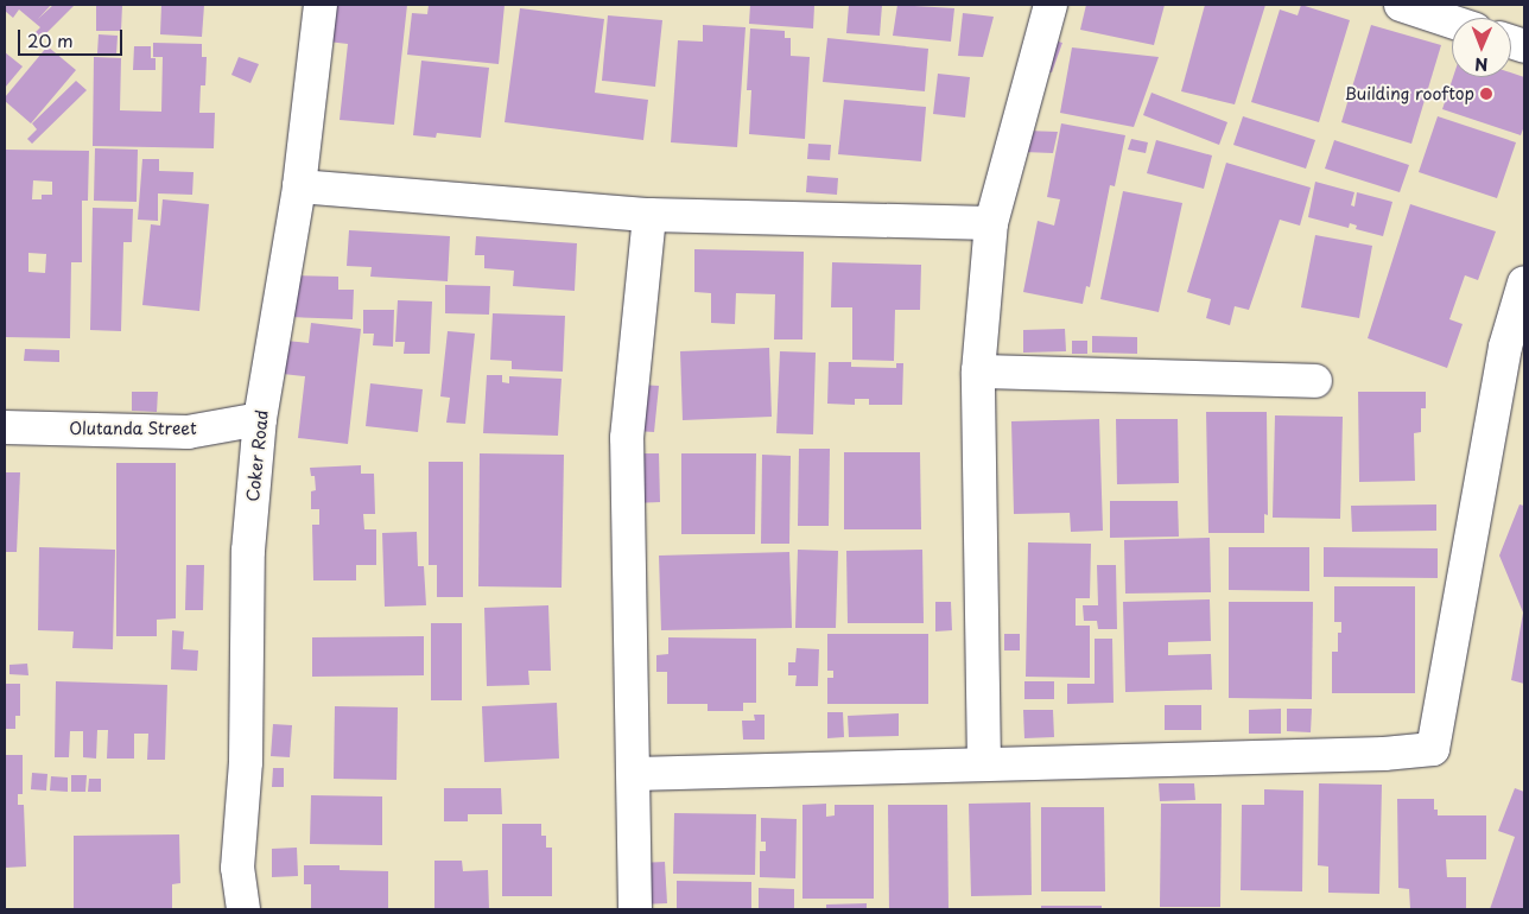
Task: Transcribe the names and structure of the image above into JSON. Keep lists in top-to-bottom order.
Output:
{
  "streets": {
    "street": ["Olutanda Street", "Coker Road"]
  },
  "crossings": [
    ["Olutanda Street", "Coker Road"]
  ],
  "places": ["Building rooftop"],
  "scale_bar": "20 m",
  "north": "bottom"
}
